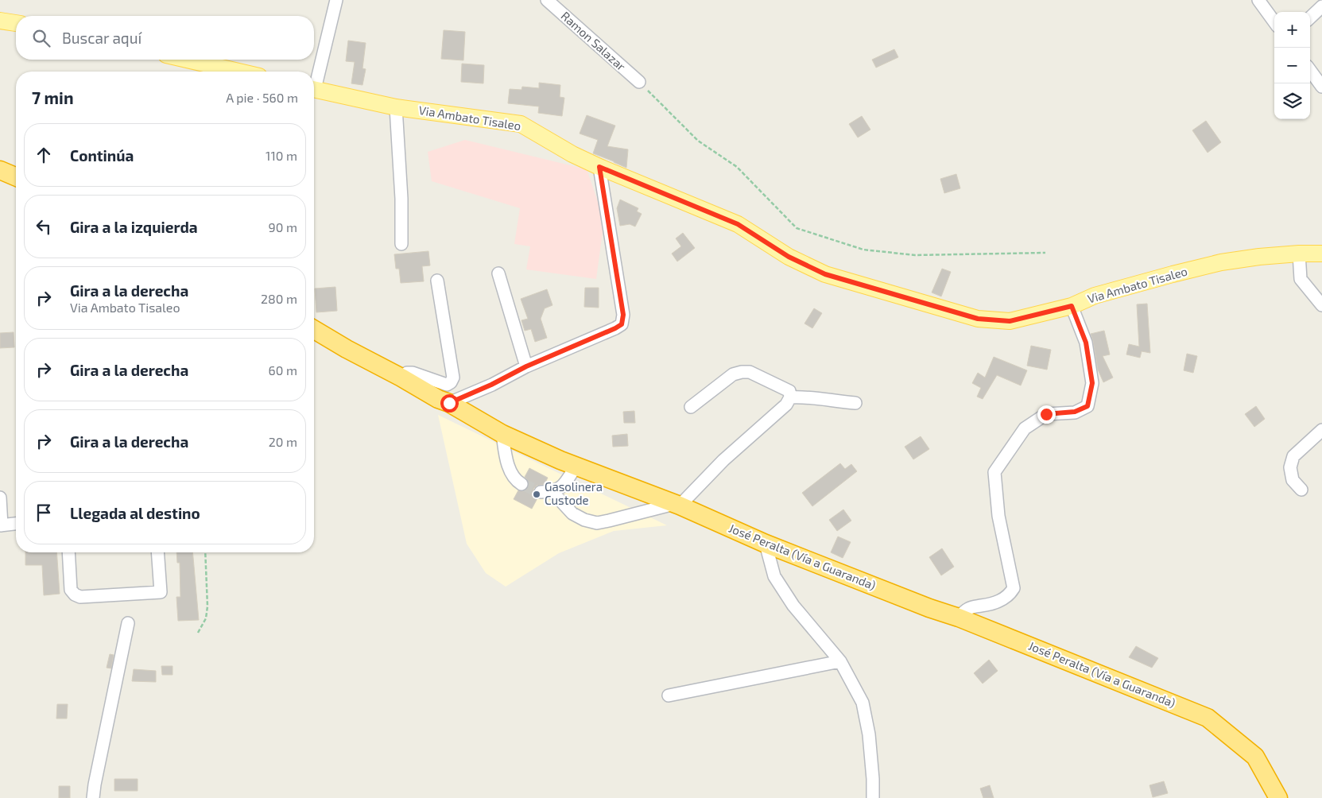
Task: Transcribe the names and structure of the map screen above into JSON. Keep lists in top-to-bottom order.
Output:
{
  "streets": {
    "highway": ["José Peralta (Vía a Guaranda)"],
    "main road": ["Via Ambato Tisaleo"],
    "street": ["Ramon Salazar"]
  },
  "places": ["Gasolinera Custode"],
  "page": {
    "map_buttons": ["+", "−"],
    "search": "Buscar aquí",
    "heading": ["7 min", "A pie · 560 m"],
    "list": [
      ["Continúa", "110 m"],
      ["Gira a la izquierda", "90 m"],
      ["Gira a la derecha", "Via Ambato Tisaleo", "280 m"],
      ["Gira a la derecha", "60 m"],
      ["Gira a la derecha", "20 m"],
      "Llegada al destino"
    ]
  }
}
